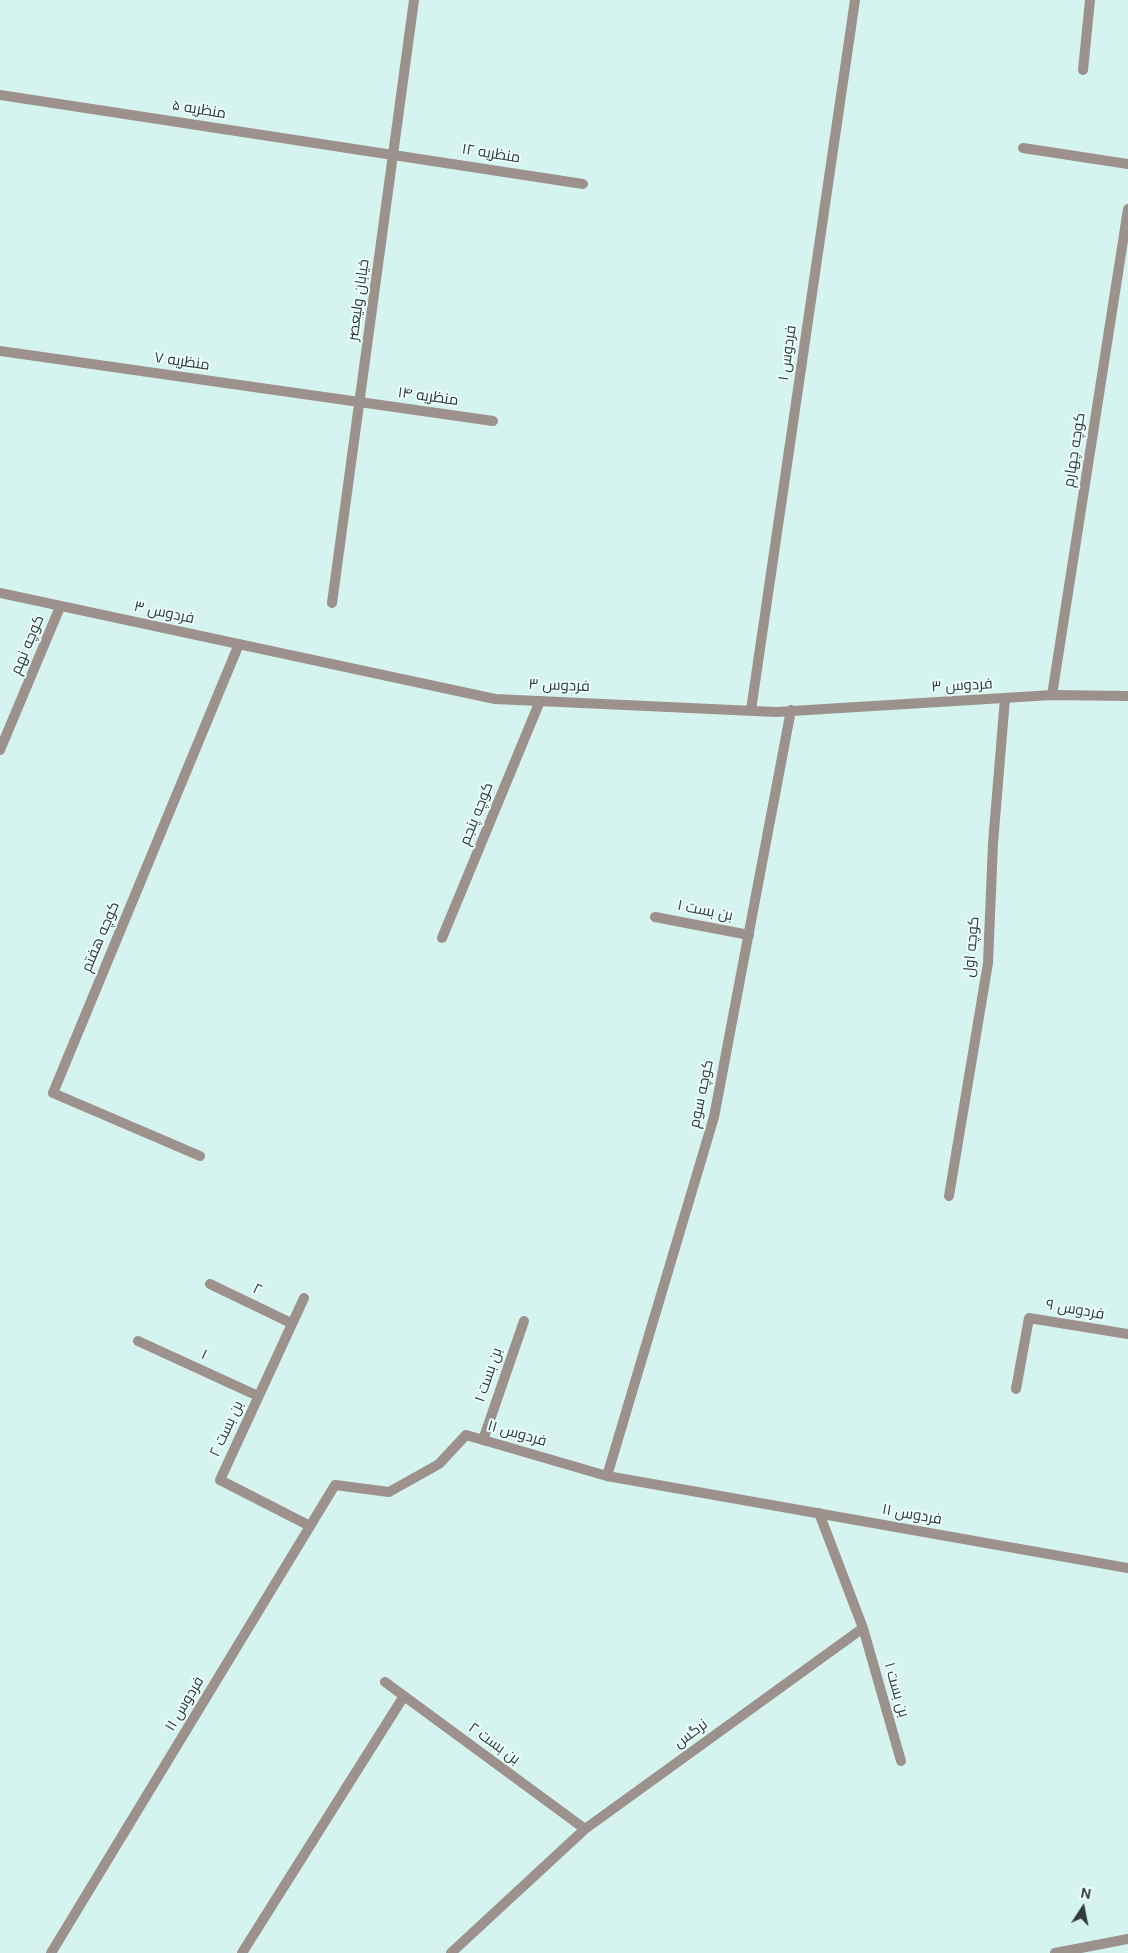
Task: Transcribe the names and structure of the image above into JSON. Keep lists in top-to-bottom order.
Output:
{
  "streets": {
    "street": [
      "منظریه ۵",
      "منظریه ۱۲",
      "خیابان ولیعصر",
      "فردوس ۱",
      "منظریه ۷",
      "منظریه ۱۴",
      "کوچه چهارم",
      "فردوس ۳",
      "کوچه نهم",
      "کوچه پنجم",
      "بن بست ۱",
      "کوچه هفتم",
      "کوچه اول",
      "کوچه سوم",
      "۲",
      "فردوس ۹",
      "۱",
      "بن بست ۲",
      "فردوس ۱۱",
      "نرگس"
    ]
  },
  "crossings": [
    ["منظریه ۵", "منظریه ۱۲"],
    ["منظریه ۵", "خیابان ولیعصر"],
    ["منظریه ۱۲", "خیابان ولیعصر"],
    ["خیابان ولیعصر", "منظریه ۷"],
    ["خیابان ولیعصر", "منظریه ۱۴"],
    ["فردوس ۱", "فردوس ۳"],
    ["منظریه ۷", "منظریه ۱۴"],
    ["کوچه چهارم", "فردوس ۳"],
    ["فردوس ۳", "کوچه نهم"],
    ["فردوس ۳", "کوچه پنجم"],
    ["فردوس ۳", "کوچه هفتم"],
    ["فردوس ۳", "کوچه اول"],
    ["فردوس ۳", "کوچه سوم"],
    ["بن بست ۱", "کوچه سوم"],
    ["بن بست ۱", "فردوس ۱۱"],
    ["بن بست ۱", "نرگس"],
    ["کوچه سوم", "فردوس ۱۱"],
    ["۲", "بن بست ۲"],
    ["۱", "بن بست ۲"],
    ["بن بست ۲", "فردوس ۱۱"],
    ["بن بست ۲", "نرگس"]
  ],
  "north": "top"
}
